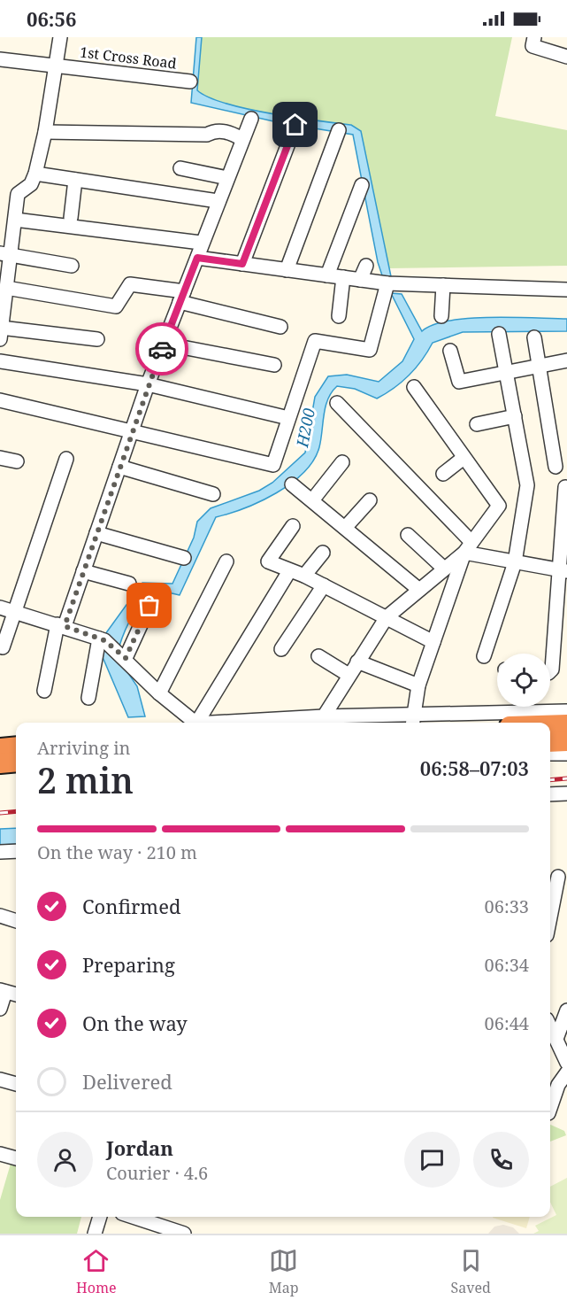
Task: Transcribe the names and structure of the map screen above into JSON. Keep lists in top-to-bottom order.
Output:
{
  "streets": {
    "street": ["1st Cross Road"]
  },
  "water": ["H200"],
  "page": {
    "status": "06:56",
    "heading": ["2 min", "Arriving in", "06:58–07:03"],
    "panel": ["Jordan", "Courier · 4.6"],
    "bar": "On the way · 210 m",
    "list": [
      ["Confirmed", "06:33"],
      ["Preparing", "06:34"],
      ["On the way", "06:44"],
      "Delivered"
    ],
    "tabs": ["Home", "Map", "Saved"]
  }
}
